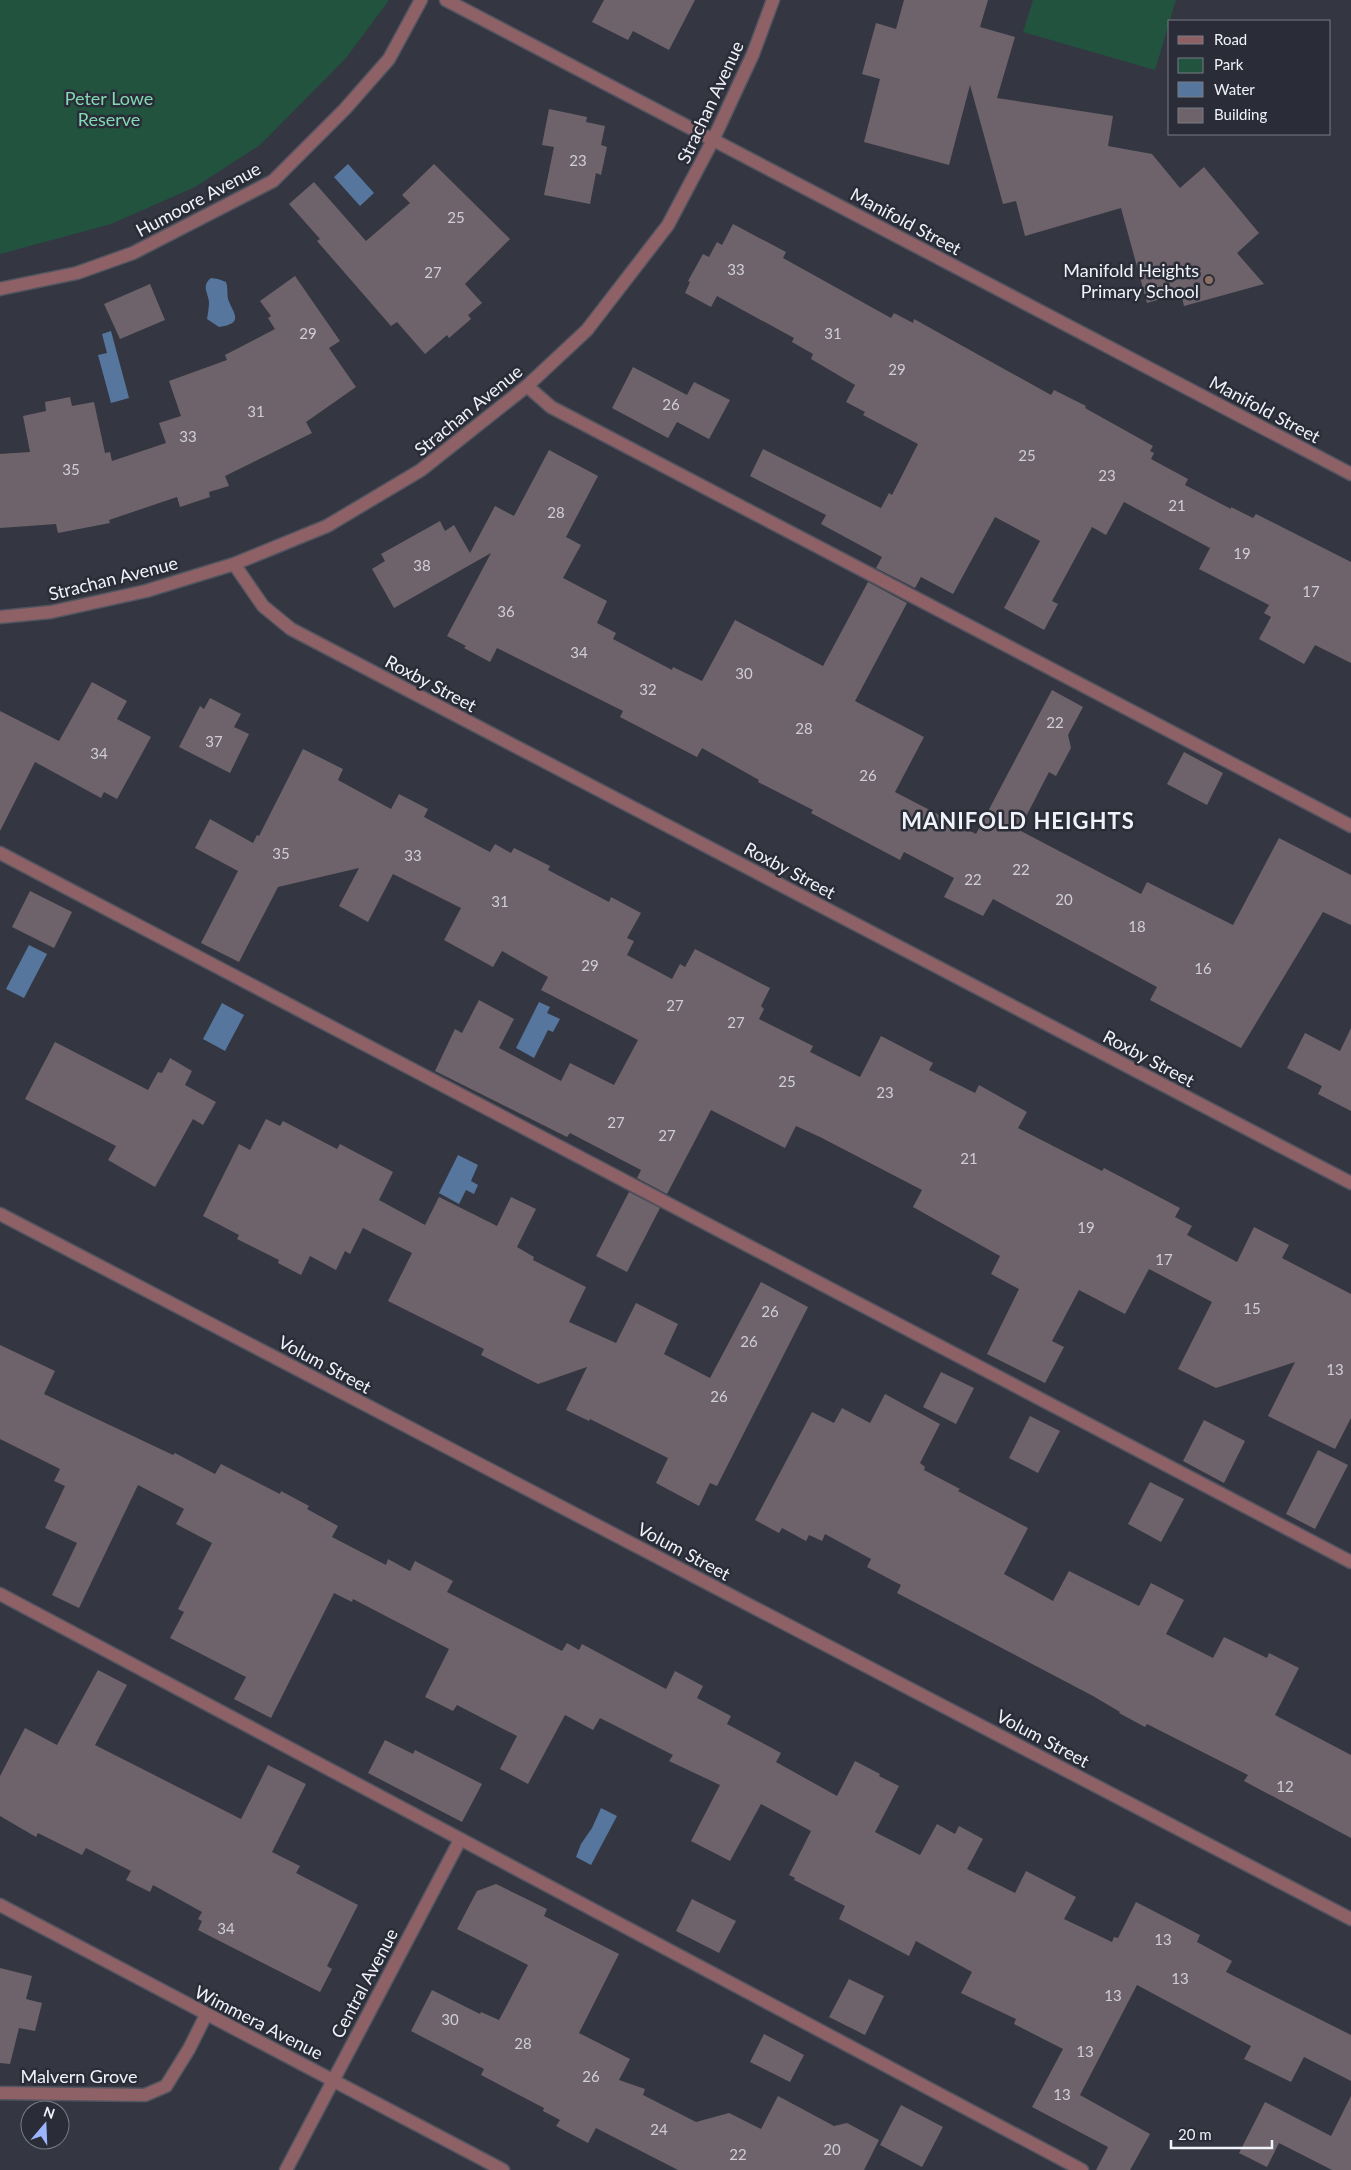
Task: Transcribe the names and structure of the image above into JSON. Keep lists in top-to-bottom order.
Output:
{
  "streets": {
    "street": [
      "Strachan Avenue",
      "Humoore Avenue",
      "Manifold Street",
      "Roxby Street",
      "Volum Street",
      "Central Avenue",
      "Wimmera Avenue",
      "Malvern Grove"
    ]
  },
  "crossings": [
    ["Strachan Avenue", "Manifold Street"],
    ["Strachan Avenue", "Roxby Street"],
    ["Central Avenue", "Wimmera Avenue"],
    ["Wimmera Avenue", "Malvern Grove"]
  ],
  "districts": ["MANIFOLD HEIGHTS"],
  "parks": ["Peter Lowe Reserve"],
  "places": ["Manifold Heights Primary School"],
  "house_numbers": [
    "23",
    "25",
    "33",
    "27",
    "29",
    "31",
    "29",
    "26",
    "31",
    "33",
    "25",
    "35",
    "23",
    "21",
    "28",
    "19",
    "38",
    "17",
    "36",
    "34",
    "30",
    "32",
    "22",
    "28",
    "37",
    "34",
    "26",
    "35",
    "33",
    "22",
    "22",
    "20",
    "31",
    "18",
    "29",
    "16",
    "27",
    "27",
    "25",
    "23",
    "27",
    "27",
    "21",
    "19",
    "17",
    "15",
    "26",
    "26",
    "13",
    "26",
    "12",
    "34",
    "13",
    "13",
    "13",
    "30",
    "28",
    "13",
    "26",
    "13",
    "24",
    "20",
    "22"
  ],
  "legend": [
    "Road",
    "Park",
    "Water",
    "Building"
  ],
  "scale_bar": "20 m",
  "north": "top"
}
